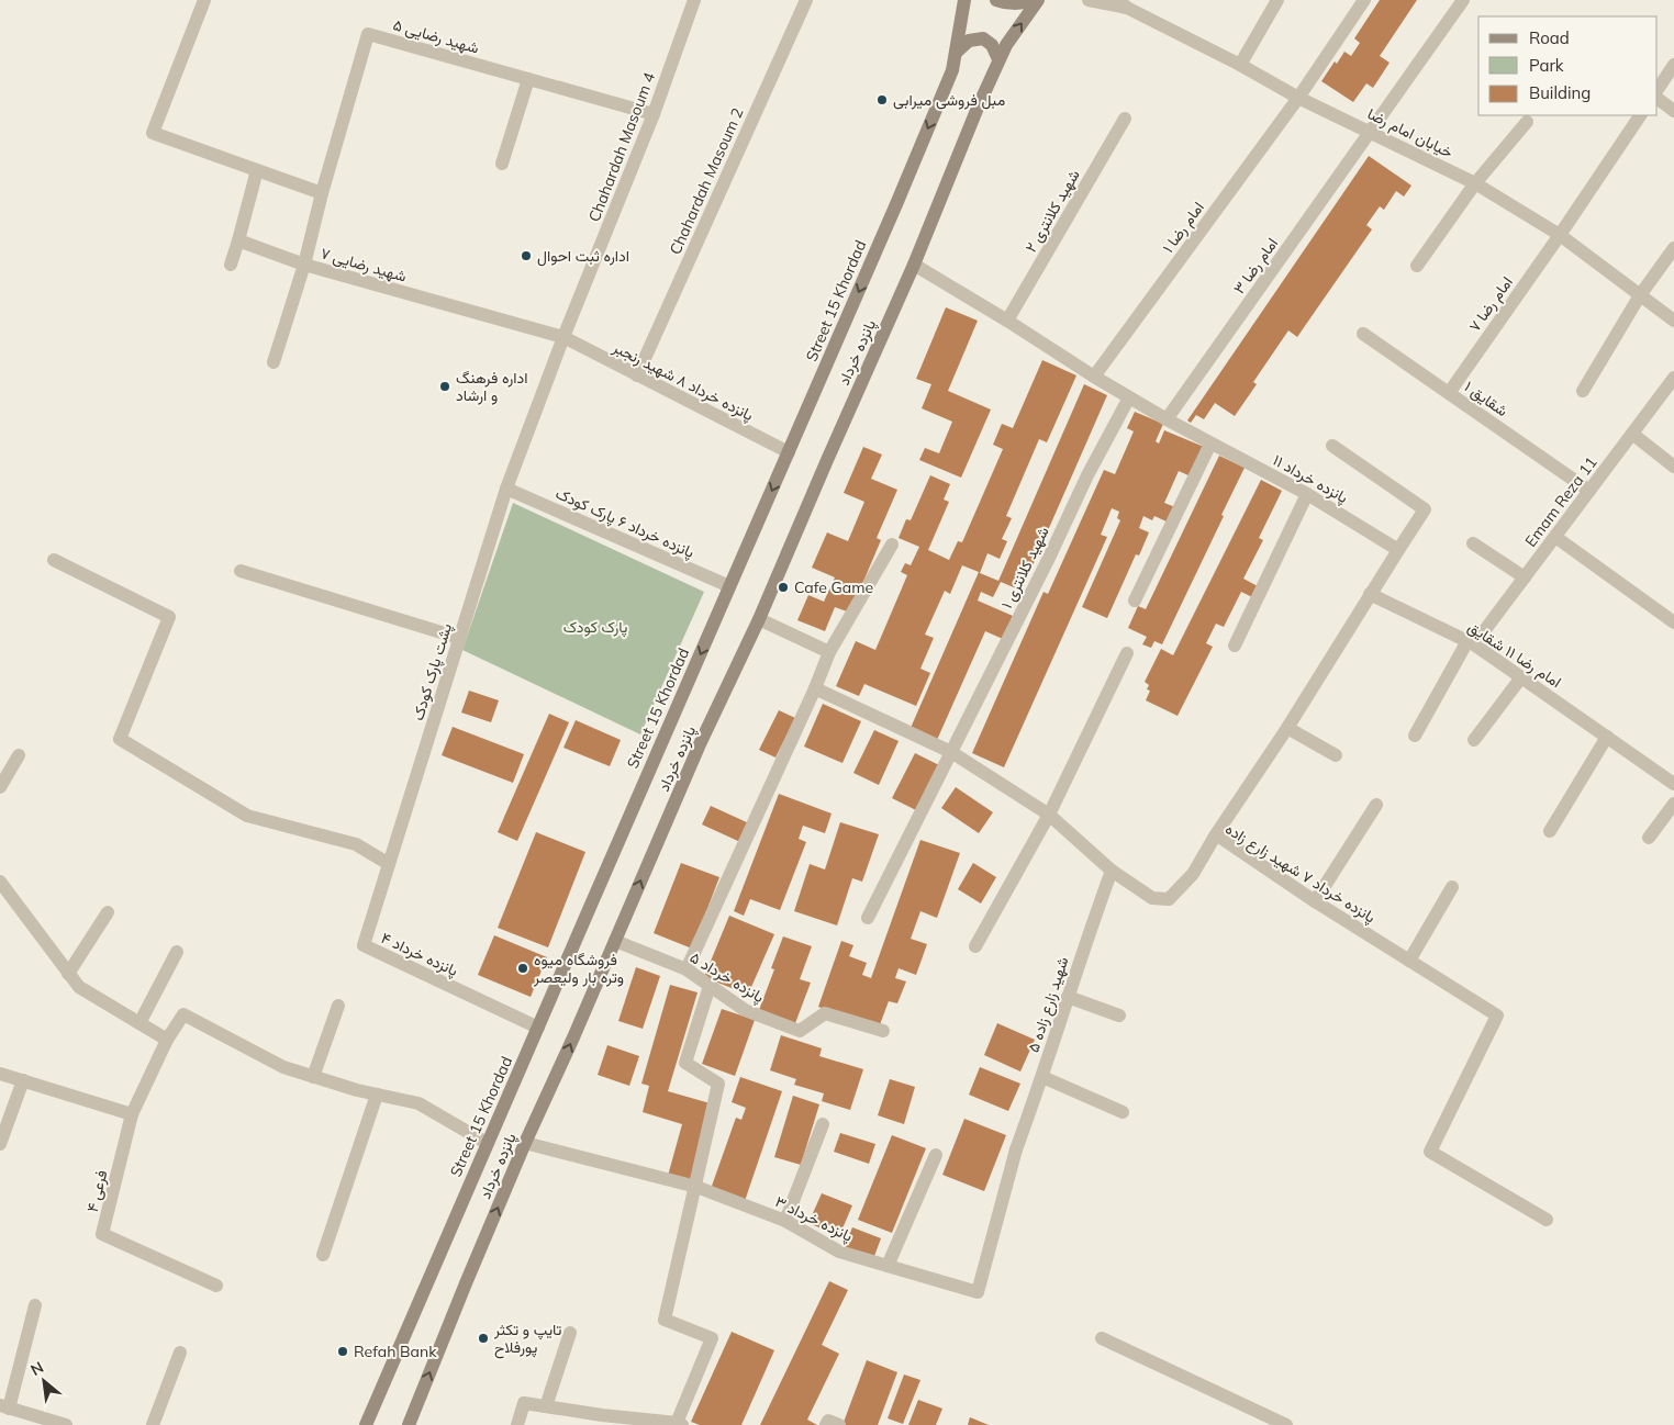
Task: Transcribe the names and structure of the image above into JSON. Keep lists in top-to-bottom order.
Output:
{
  "streets": {
    "main road": ["Street 15 Khordad", "پانزده خرداد"],
    "street": [
      "شهید رضایی ۵",
      "خیابان امام رضا",
      "Chahardah Masoum 4",
      "Chahardah Masoum 2",
      "شهید کلانتری ۲",
      "امام رضا ۱",
      "شهید رضایی ۷",
      "امام رضا ۳",
      "امام رضا ۷",
      "پانزده خرداد ۸ شهید رنجبر",
      "شقایق ۱",
      "پانزده خرداد ۱۱",
      "Emam Reza 11",
      "پانزده خرداد ۶ پارک کودک",
      "شهید کلانتری ۱",
      "امام رضا ۱۱ شقایق",
      "پشت پارک کودک",
      "پانزده خرداد ۷ شهید زارع زاده",
      "پانزده خرداد ۴",
      "پانزده خرداد ۵",
      "شهید زارع زاده ۵",
      "فرعی ۴",
      "پانزده خرداد ۳"
    ]
  },
  "crossings": [
    ["شهید رضایی ۵", "Chahardah Masoum 4"],
    ["شهید رضایی ۵", "شهید رضایی ۷"],
    ["خیابان امام رضا", "امام رضا ۱"],
    ["خیابان امام رضا", "امام رضا ۳"],
    ["خیابان امام رضا", "امام رضا ۷"],
    ["Chahardah Masoum 4", "شهید رضایی ۷"],
    ["Chahardah Masoum 4", "پانزده خرداد ۸ شهید رنجبر"],
    ["Chahardah Masoum 4", "پانزده خرداد ۶ پارک کودک"],
    ["Chahardah Masoum 4", "پشت پارک کودک"],
    ["Chahardah Masoum 2", "پانزده خرداد ۸ شهید رنجبر"],
    ["شهید کلانتری ۲", "پانزده خرداد ۱۱"],
    ["امام رضا ۱", "پانزده خرداد ۱۱"],
    ["شهید رضایی ۷", "پانزده خرداد ۸ شهید رنجبر"],
    ["امام رضا ۳", "پانزده خرداد ۱۱"],
    ["Street 15 Khordad", "پانزده خرداد ۸ شهید رنجبر"],
    ["Street 15 Khordad", "پانزده خرداد ۶ پارک کودک"],
    ["Street 15 Khordad", "پانزده خرداد ۴"],
    ["امام رضا ۷", "شقایق ۱"],
    ["پانزده خرداد", "پانزده خرداد ۱۱"],
    ["پانزده خرداد", "پانزده خرداد ۵"],
    ["پانزده خرداد", "پانزده خرداد ۳"],
    ["شقایق ۱", "Emam Reza 11"],
    ["پانزده خرداد ۱۱", "شهید کلانتری ۱"],
    ["Emam Reza 11", "امام رضا ۱۱ شقایق"],
    ["پانزده خرداد ۶ پارک کودک", "پشت پارک کودک"],
    ["شهید کلانتری ۱", "پانزده خرداد ۷ شهید زارع زاده"],
    ["پشت پارک کودک", "پانزده خرداد ۴"],
    ["پانزده خرداد ۷ شهید زارع زاده", "شهید زارع زاده ۵"],
    ["شهید زارع زاده ۵", "پانزده خرداد ۳"]
  ],
  "one_way": ["Street 15 Khordad", "پانزده خرداد"],
  "parks": ["پارک کودک"],
  "places": [
    "مبل فروشی میرابی",
    "اداره ثبت احوال",
    "اداره فرهنگ و ارشاد",
    "Cafe Game",
    "فروشگاه میوه وتره بار ولیعصر",
    "تایپ و تکثر پورفلاح",
    "Refah Bank"
  ],
  "legend": ["Road", "Park", "Building"],
  "north": "top left"
}
